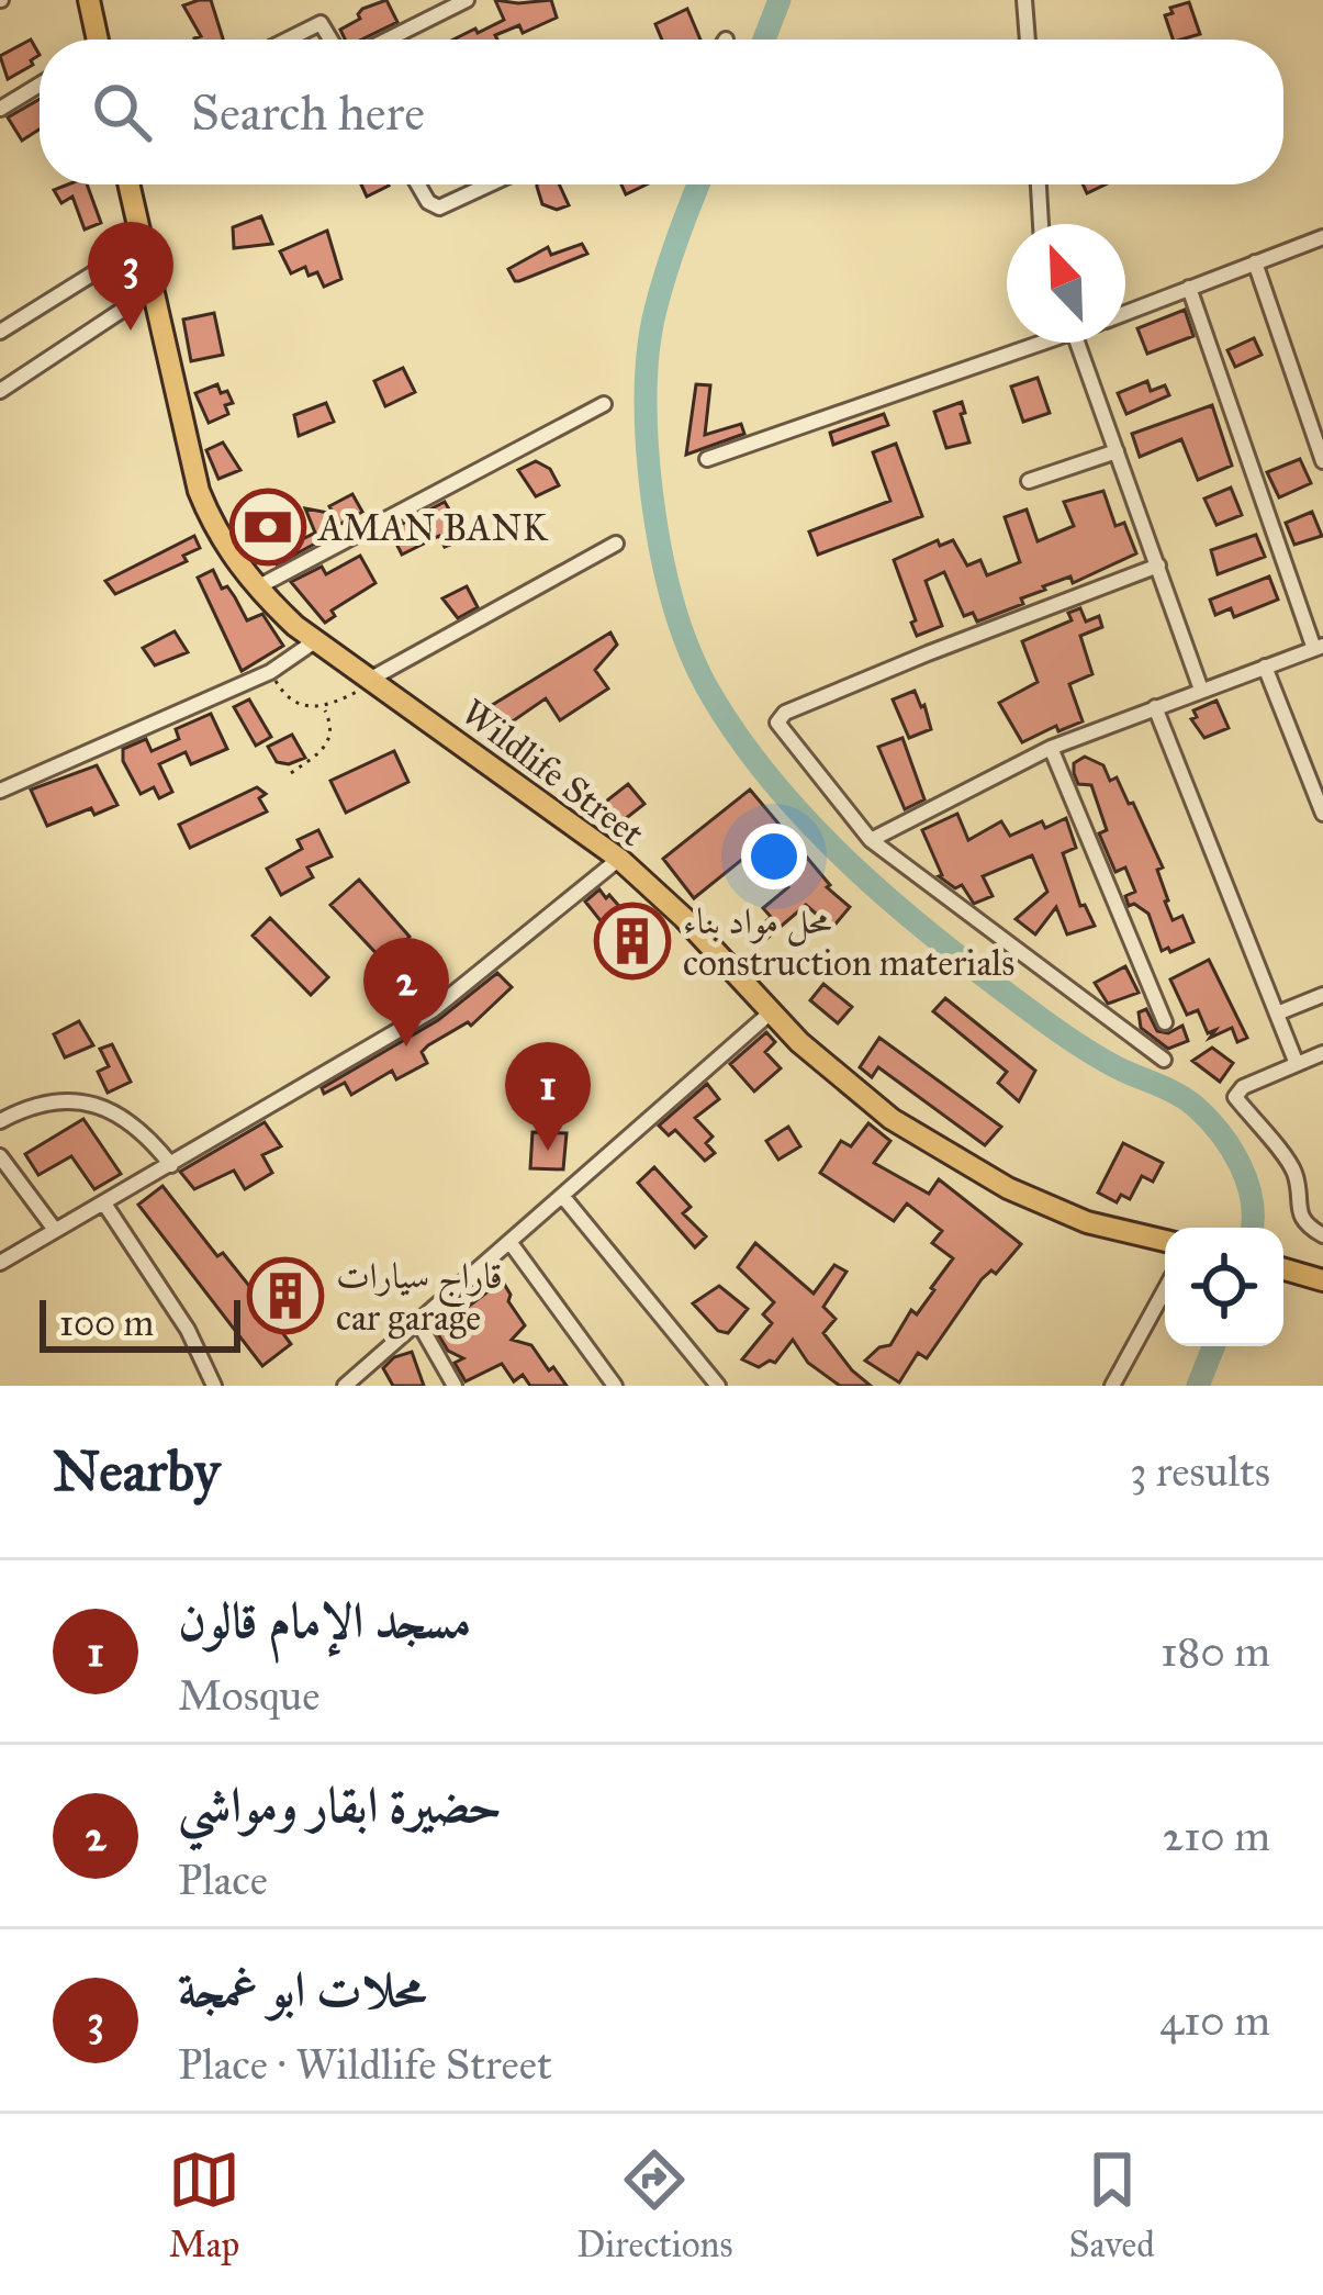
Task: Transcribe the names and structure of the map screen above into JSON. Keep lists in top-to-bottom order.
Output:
{
  "streets": {
    "main road": ["Wildlife Street"]
  },
  "places": {
    "bank": ["AMAN BANK"],
    "building": ["محل مواد بناء construction materials", "قاراج سيارات car garage"]
  },
  "scale_bar": "100 m",
  "north": "top left",
  "page": {
    "search": "Search here",
    "pins": ["3", "2", "1"],
    "scale": "100 m",
    "heading": ["Nearby", "3 results"],
    "list": [
      {
        "mark": "1",
        "name": "مسجد الإمام قالون",
        "note": "Mosque",
        "value": "180 m"
      },
      {
        "mark": "2",
        "name": "حضيرة ابقار ومواشي",
        "note": "Place",
        "value": "210 m"
      },
      {
        "mark": "3",
        "name": "محلات ابو غمجة",
        "note": "Place · Wildlife Street",
        "value": "410 m"
      }
    ],
    "nav": ["Map", "Directions", "Saved"]
  }
}
